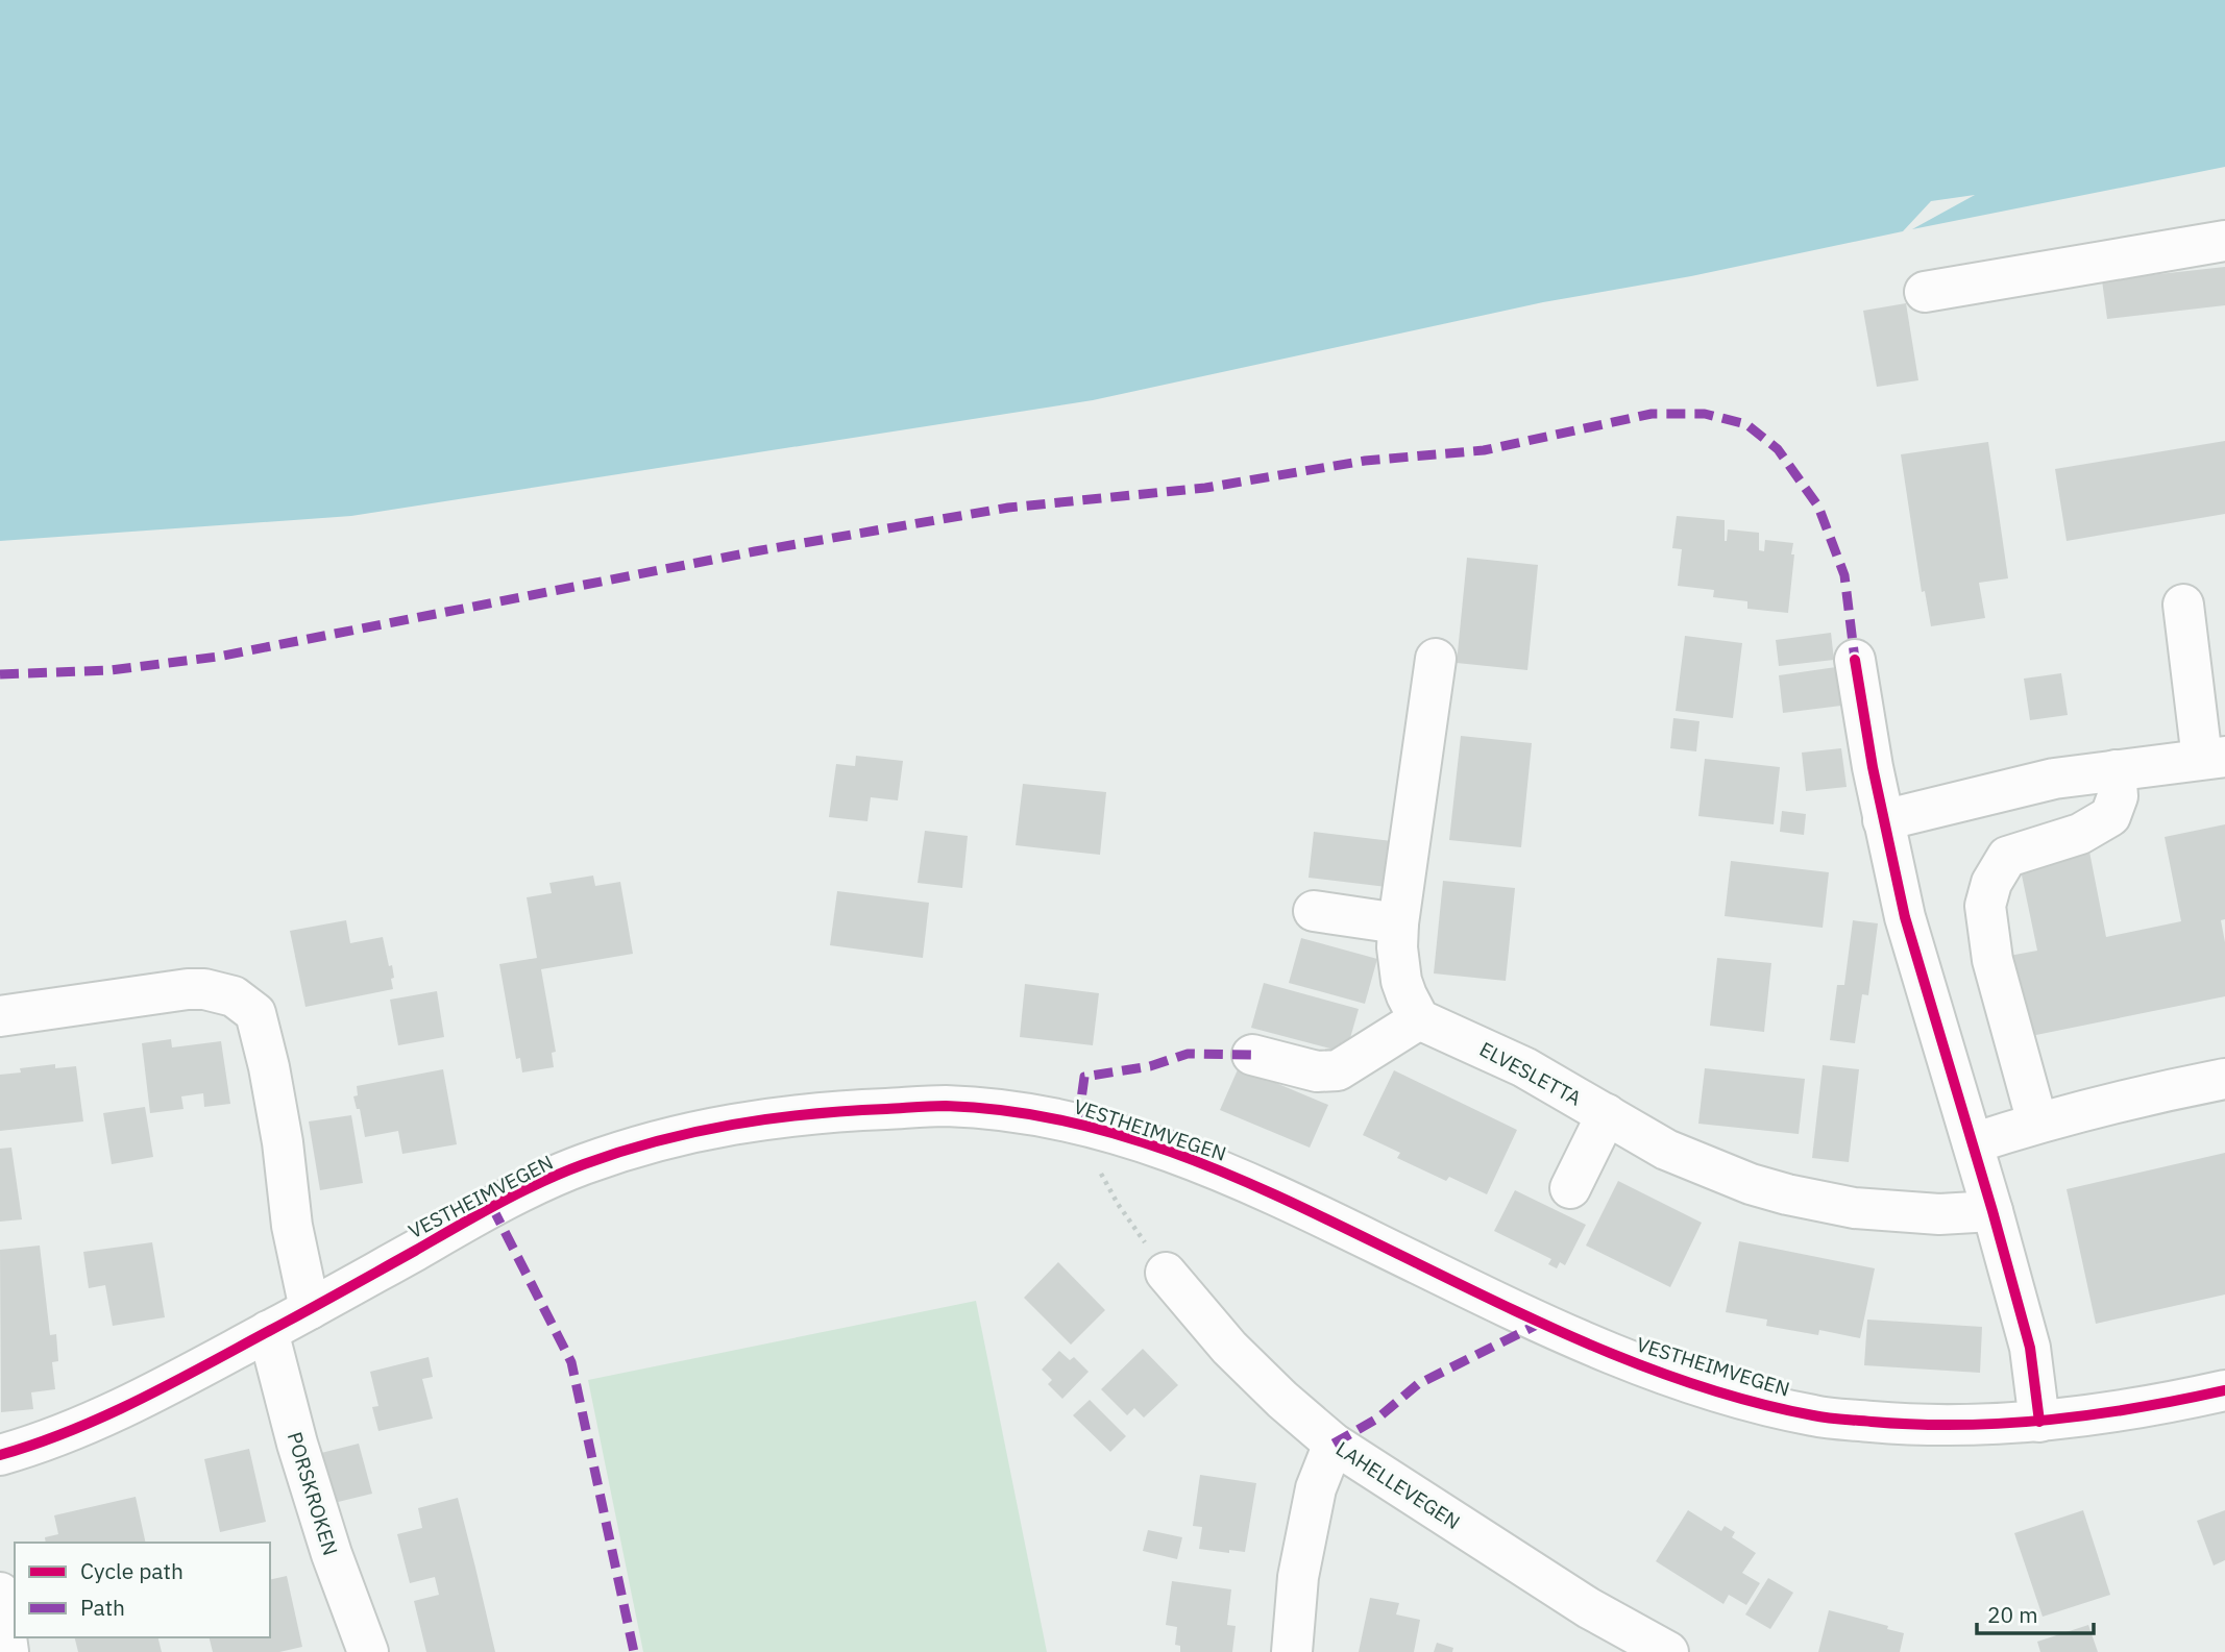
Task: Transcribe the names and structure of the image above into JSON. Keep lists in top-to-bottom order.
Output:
{
  "streets": {
    "street": [
      "ELVESLETTA",
      "VESTHEIMVEGEN",
      "LAHELLEVEGEN",
      "PORSKROKEN"
    ]
  },
  "crossings": [
    ["VESTHEIMVEGEN", "PORSKROKEN"]
  ],
  "legend": ["Cycle path", "Path"],
  "scale_bar": "20 m"
}
